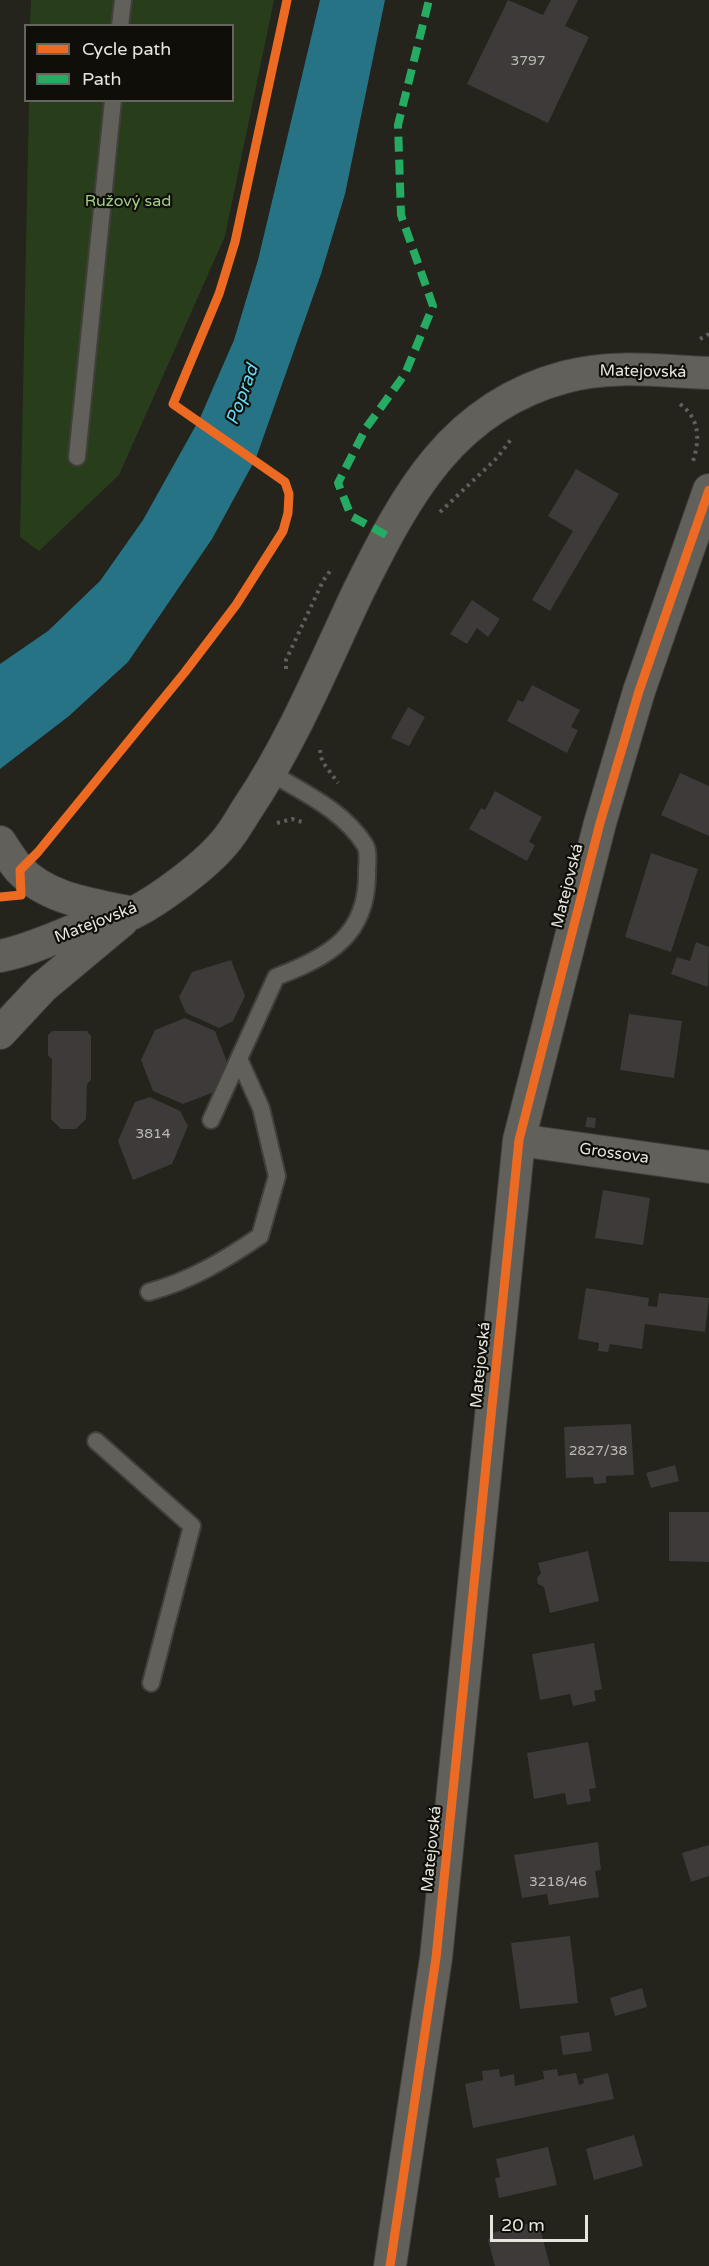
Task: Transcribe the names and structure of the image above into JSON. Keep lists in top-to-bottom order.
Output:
{
  "streets": {
    "street": ["Matejovská", "Grossova"]
  },
  "crossings": [
    ["Matejovská", "Grossova"]
  ],
  "water": ["Poprad"],
  "parks": ["Ružový sad"],
  "house_numbers": [
    "3797",
    "3814",
    "2827/38",
    "3218/46"
  ],
  "legend": ["Cycle path", "Path"],
  "scale_bar": "20 m"
}
